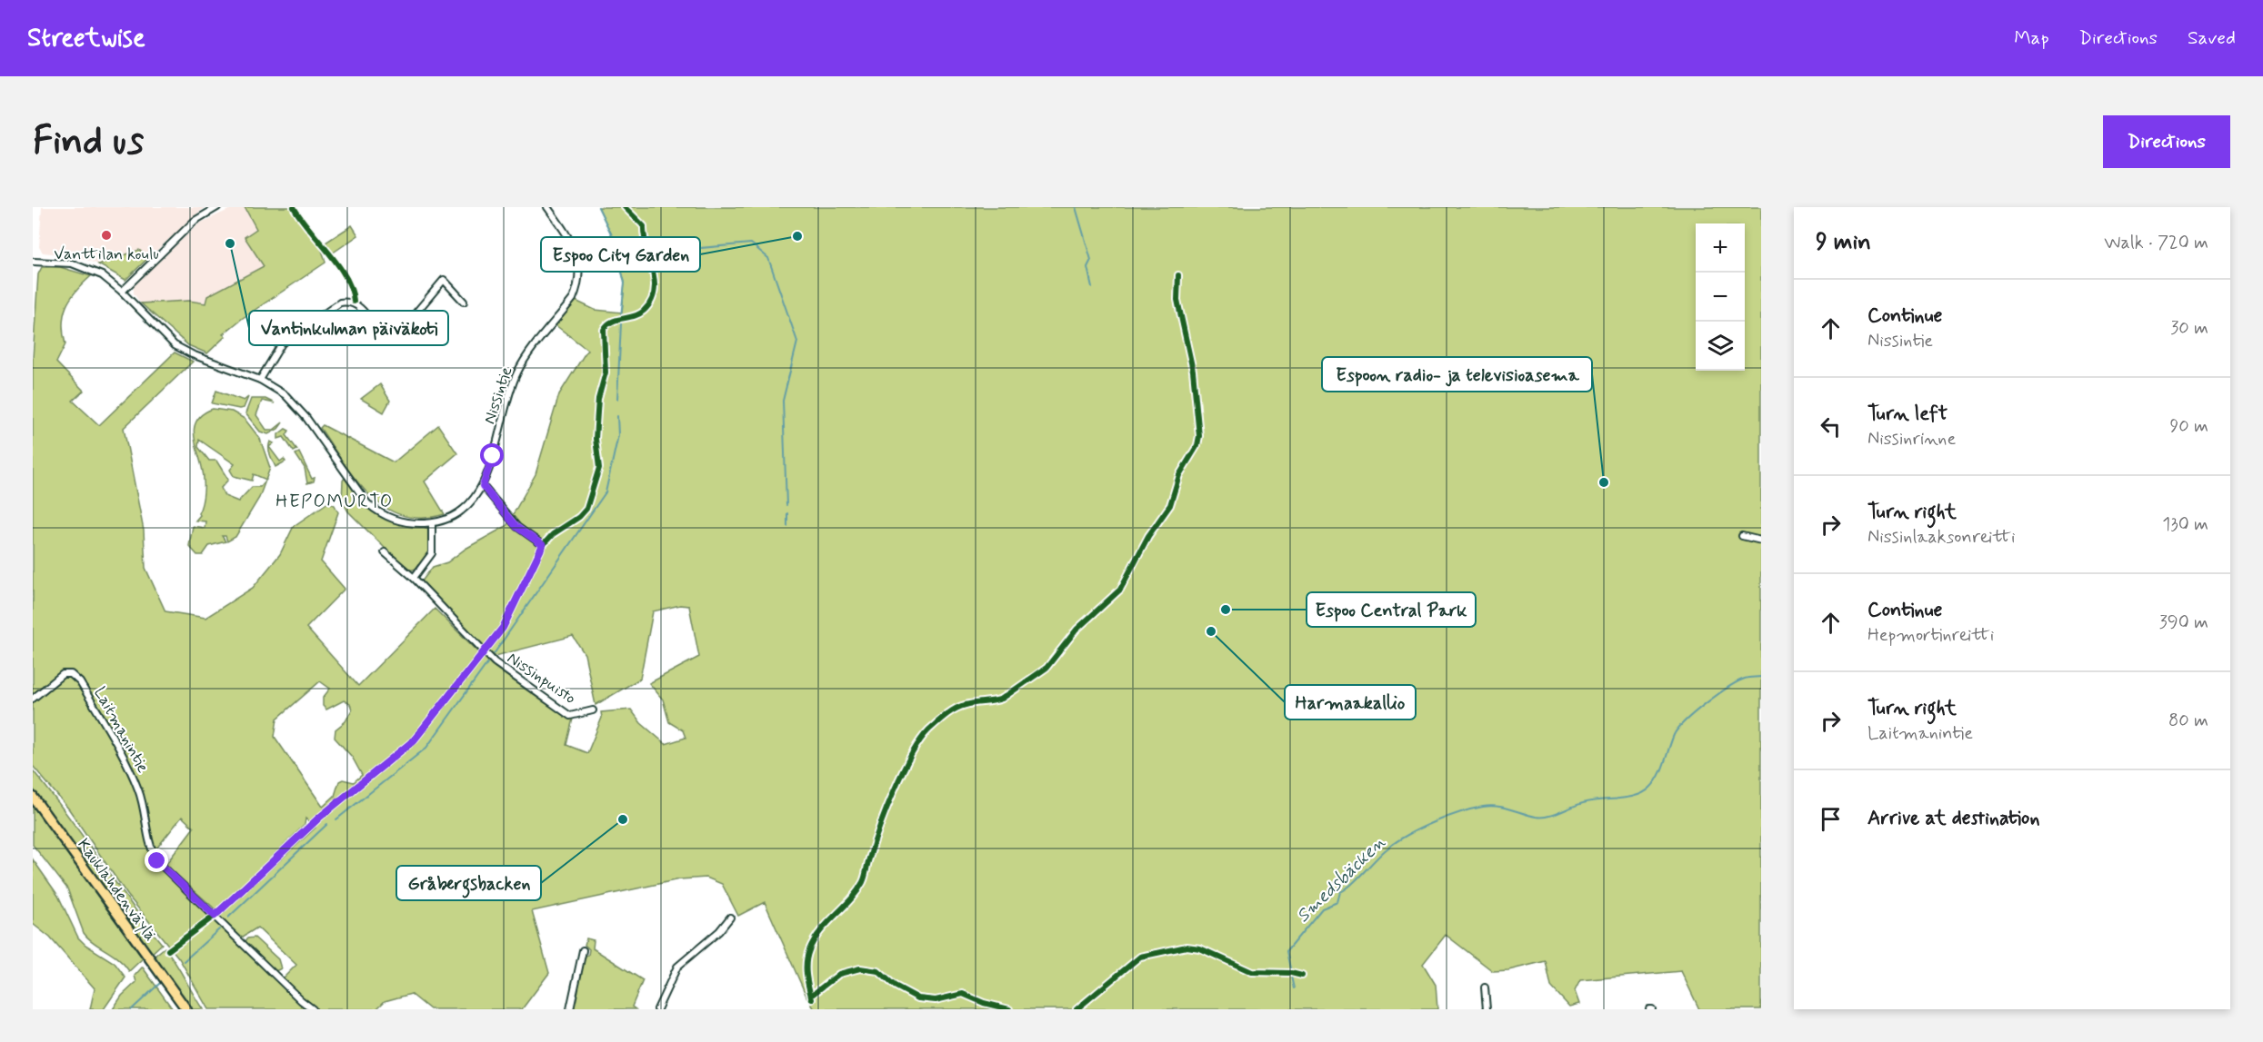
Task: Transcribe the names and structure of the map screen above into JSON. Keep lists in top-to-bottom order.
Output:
{
  "streets": {
    "main road": ["Kauklahdenväylä"],
    "street": ["Nissintie", "Nissinpuisto", "Laitmanintie"]
  },
  "districts": ["HEPOMURTO"],
  "water": ["Smedsbäcken"],
  "places": [
    "Vanttilan koulu",
    "Espoo City Garden",
    "Vantinkulman päiväkoti",
    "Espoon radio- ja televisioasema",
    "Espoo Central Park",
    "Harmaakallio",
    "Gråbergsbacken"
  ],
  "page": {
    "header": "Streetwise",
    "nav": ["Map", "Directions", "Saved"],
    "buttons": "Directions",
    "title": "Find us",
    "heading": ["9 min", "Walk · 720 m"],
    "map_buttons": ["+", "−"],
    "list": [
      ["Continue", "Nissintie", "30 m"],
      ["Turn left", "Nissinrinne", "90 m"],
      ["Turn right", "Nissinlaaksonreitti", "130 m"],
      ["Continue", "Hepmortinreitti", "390 m"],
      ["Turn right", "Laitmanintie", "80 m"],
      "Arrive at destination"
    ]
  }
}
